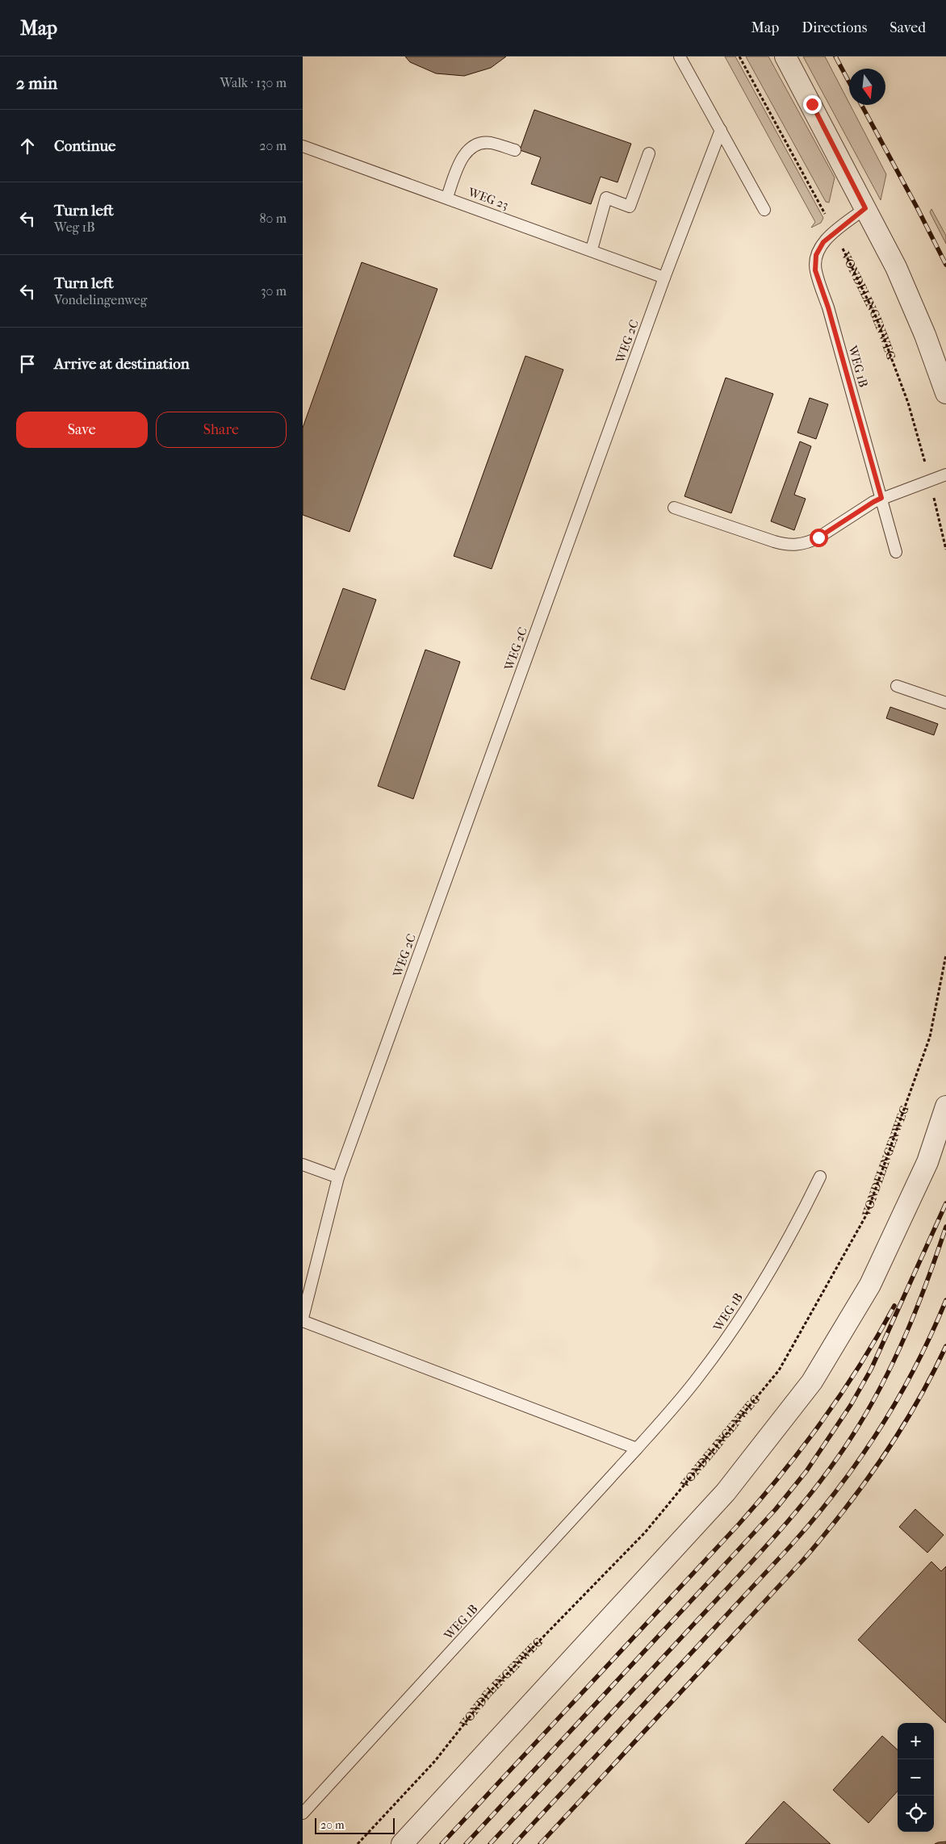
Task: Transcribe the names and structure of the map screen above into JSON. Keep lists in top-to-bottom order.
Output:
{
  "streets": {
    "lane": ["WEG 23", "WEG 2C", "WEG 1B"],
    "path": ["VONDELINGENWEG"]
  },
  "crossings": [
    ["WEG 23", "WEG 2C"],
    ["VONDELINGENWEG", "WEG 1B"]
  ],
  "scale_bar": "20 m",
  "north": "bottom",
  "page": {
    "header": "Map",
    "nav": ["Map", "Directions", "Saved"],
    "heading": ["2 min", "Walk · 130 m"],
    "list": [
      ["Continue", "20 m"],
      ["Turn left", "Weg 1B", "80 m"],
      ["Turn left", "Vondelingenweg", "30 m"],
      "Arrive at destination"
    ],
    "buttons": ["Save", "Share"],
    "map_buttons": ["+", "−"],
    "scale": "20 m"
  }
}
